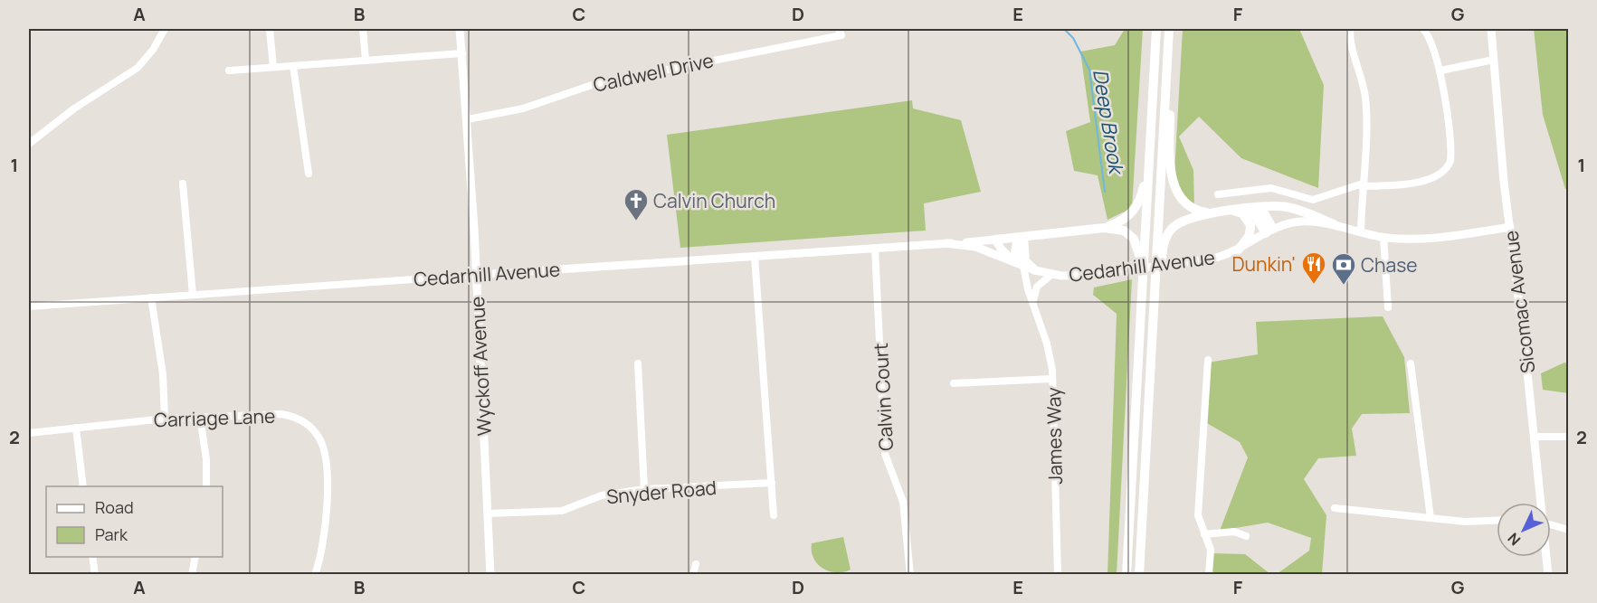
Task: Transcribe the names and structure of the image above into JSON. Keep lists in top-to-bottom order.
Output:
{
  "streets": {
    "main road": ["Cedarhill Avenue", "Sicomac Avenue", "Wyckoff Avenue"],
    "street": [
      "Caldwell Drive",
      "Calvin Court",
      "Carriage Lane",
      "James Way",
      "Snyder Road"
    ]
  },
  "crossings": [
    ["Caldwell Drive", "Wyckoff Avenue"],
    ["Cedarhill Avenue", "Sicomac Avenue"],
    ["Cedarhill Avenue", "Wyckoff Avenue"],
    ["Cedarhill Avenue", "Calvin Court"],
    ["Cedarhill Avenue", "James Way"],
    ["Wyckoff Avenue", "Snyder Road"]
  ],
  "water": ["Deep Brook"],
  "places": {
    "church": ["Calvin Church"],
    "restaurant": ["Dunkin'"],
    "bank": ["Chase"]
  },
  "legend": ["Road", "Park"],
  "north": "bottom left",
  "grid": {
    "columns": [
      "A",
      "B",
      "C",
      "D",
      "E",
      "F",
      "G"
    ],
    "rows": ["1", "2"]
  }
}
